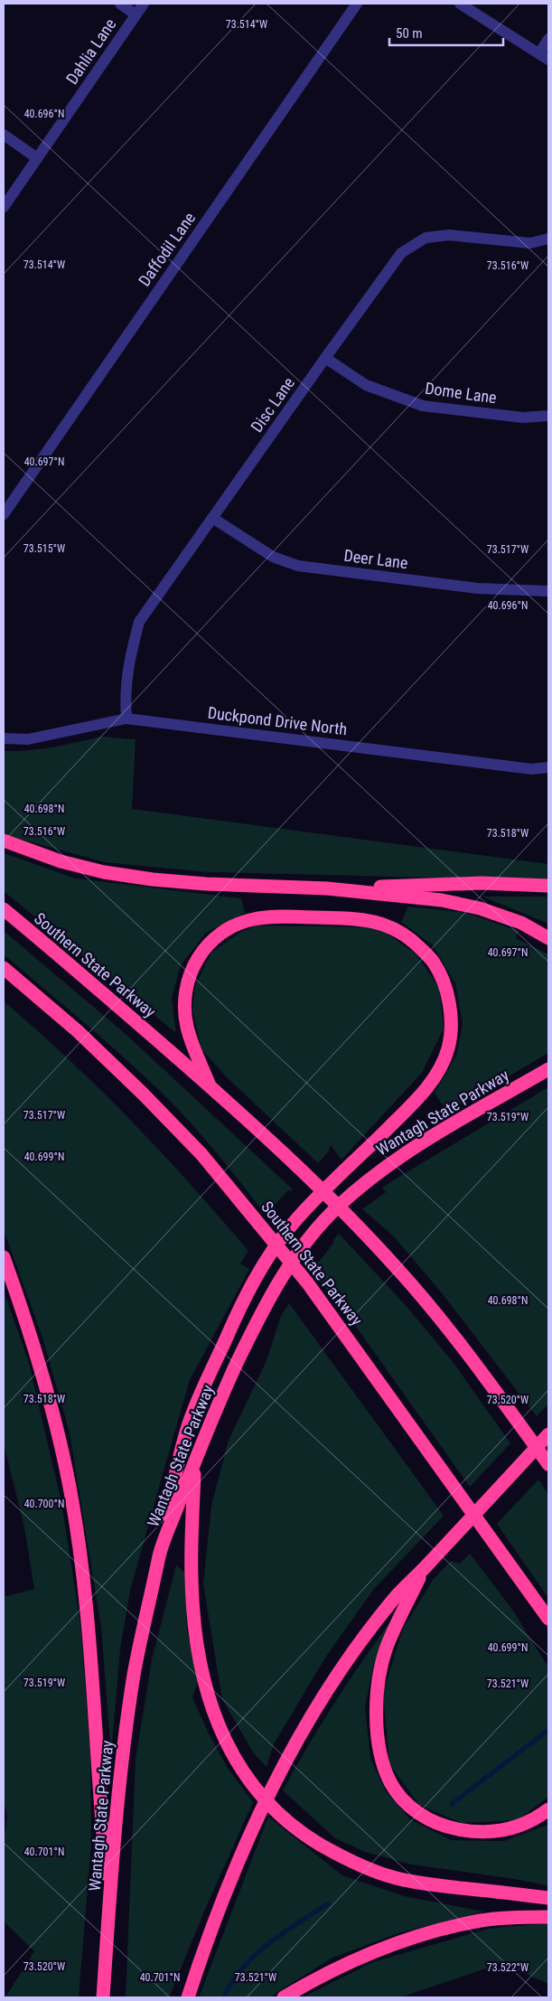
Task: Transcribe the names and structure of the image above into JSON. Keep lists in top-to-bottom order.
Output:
{
  "streets": {
    "highway": ["Southern State Parkway", "Wantagh State Parkway"],
    "street": [
      "Dahlia Lane",
      "Daffodil Lane",
      "Dome Lane",
      "Disc Lane",
      "Deer Lane",
      "Duckpond Drive North"
    ]
  },
  "crossings": [
    ["Dome Lane", "Disc Lane"],
    ["Disc Lane", "Deer Lane"],
    ["Disc Lane", "Duckpond Drive North"]
  ],
  "scale_bar": "50 m",
  "coordinates": [
    "73.514°W",
    "40.696°N",
    "73.516°W",
    "40.697°N",
    "73.515°W",
    "73.517°W",
    "40.698°N",
    "73.518°W",
    "73.519°W",
    "40.699°N",
    "73.520°W",
    "40.700°N",
    "73.521°W",
    "40.701°N",
    "73.522°W"
  ]
}
